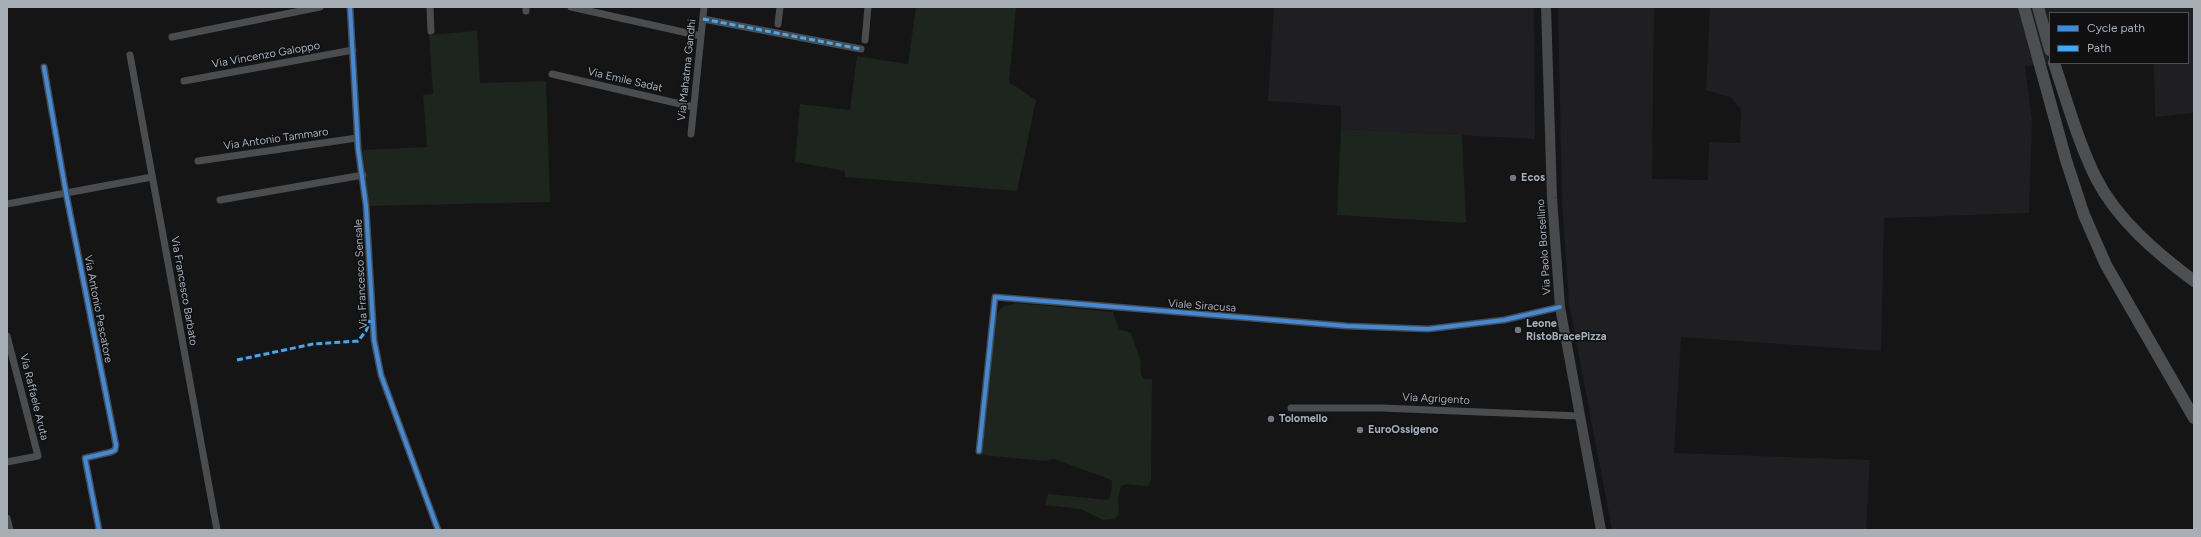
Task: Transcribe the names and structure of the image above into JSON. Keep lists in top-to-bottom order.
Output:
{
  "streets": {
    "main road": ["Via Paolo Borsellino"],
    "street": [
      "Via Vincenzo Galoppo",
      "Via Mahatma Gandhi",
      "Via Emile Sadat",
      "Via Antonio Tammaro",
      "Via Francesco Sensale",
      "Via Francesco Barbato",
      "Viale Siracusa",
      "Via Antonio Pescatore",
      "Via Raffaele Aruta",
      "Via Agrigento"
    ]
  },
  "crossings": [
    ["Via Vincenzo Galoppo", "Via Francesco Sensale"],
    ["Via Mahatma Gandhi", "Via Emile Sadat"],
    ["Via Antonio Tammaro", "Via Francesco Sensale"],
    ["Via Paolo Borsellino", "Viale Siracusa"],
    ["Via Paolo Borsellino", "Via Agrigento"]
  ],
  "places": [
    "Ecos",
    "Leone RistoBracePizza",
    "Tolomello",
    "EuroOssigeno"
  ],
  "legend": ["Cycle path", "Path"]
}
